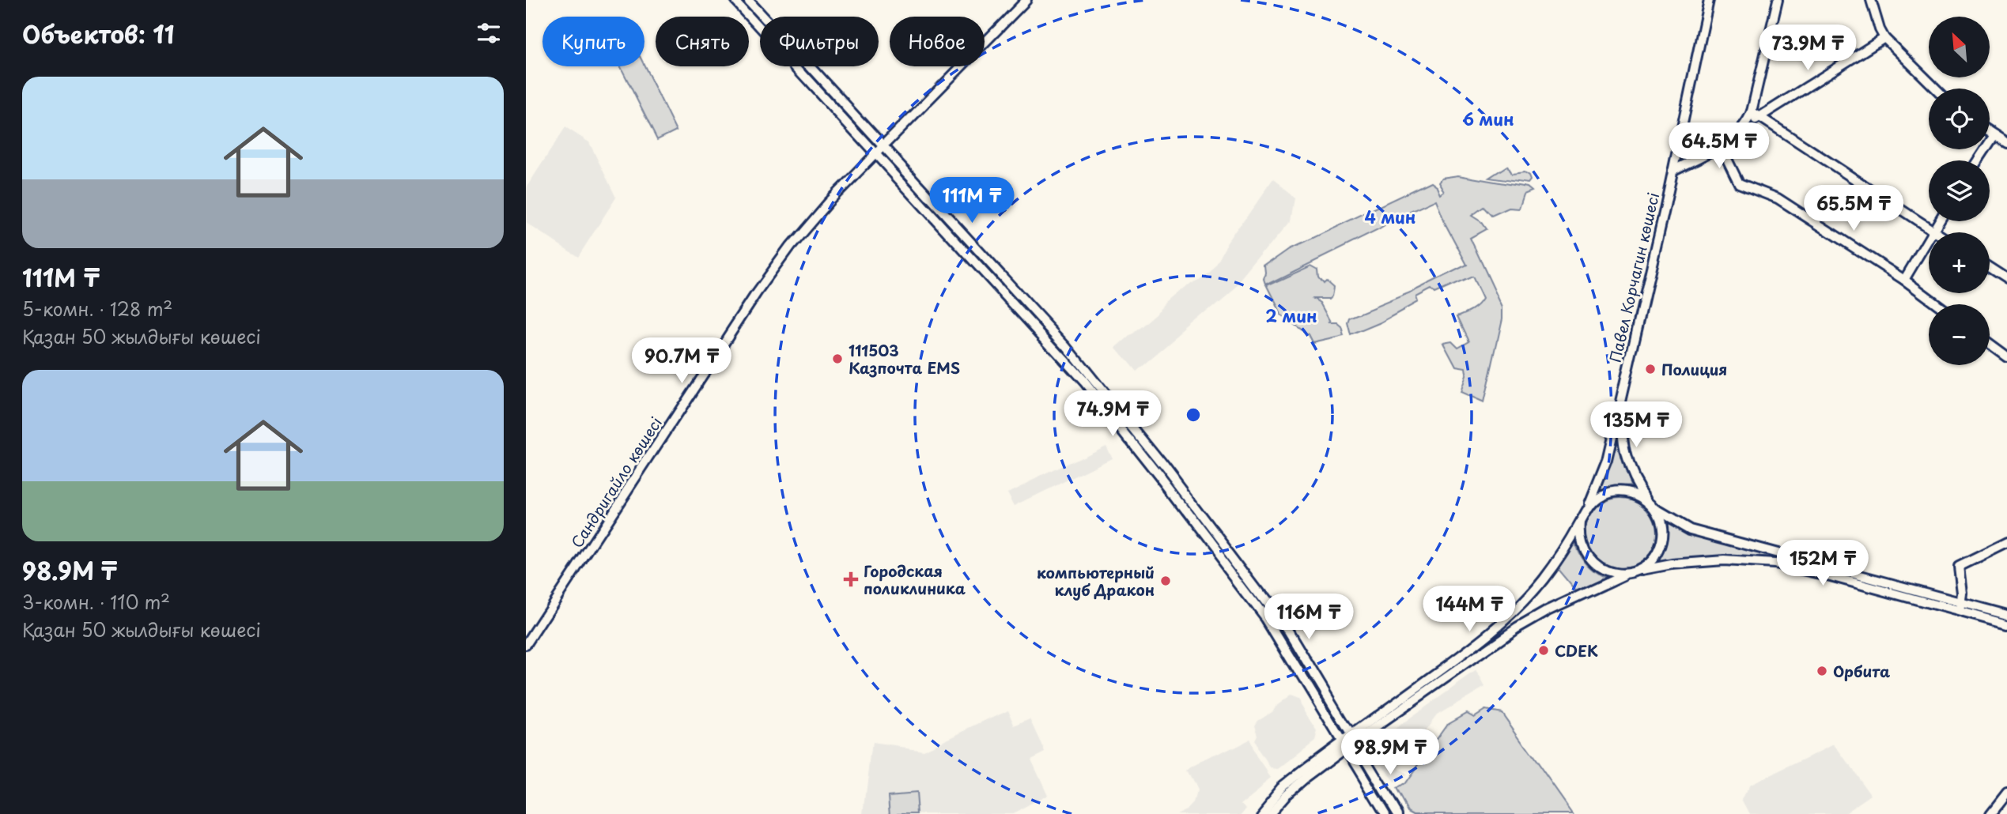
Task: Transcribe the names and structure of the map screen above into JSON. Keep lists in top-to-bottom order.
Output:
{
  "streets": {
    "street": ["Павел Корчагин көшесі", "Сандригайло көшесі"]
  },
  "places": {
    "other": [
      "111503 Казпочта EMS",
      "Полиция",
      "компьютерный клуб Дракон",
      "CDEK",
      "Орбита"
    ],
    "health": ["Городская поликлиника"]
  },
  "north": "top left",
  "page": {
    "heading": "Объектов: 11",
    "map_buttons": ["+", "−"],
    "chip": [
      "Купить",
      "Снять",
      "Фильтры",
      "Новое"
    ],
    "price": [
      "73.9M ₸",
      "64.5M ₸",
      "111M ₸",
      "65.5M ₸",
      "90.7M ₸",
      "74.9M ₸",
      "135M ₸",
      "152M ₸",
      "144M ₸",
      "116M ₸",
      "98.9M ₸"
    ],
    "list": [
      {
        "name": "111M ₸",
        "note": "5-комн. · 128 m² · Қазан 50 жылдығы көшесі"
      },
      {
        "name": "98.9M ₸",
        "note": "3-комн. · 110 m² · Қазан 50 жылдығы көшесі"
      }
    ]
  },
  "rings": ["6 мин", "4 мин", "2 мин"]
}
